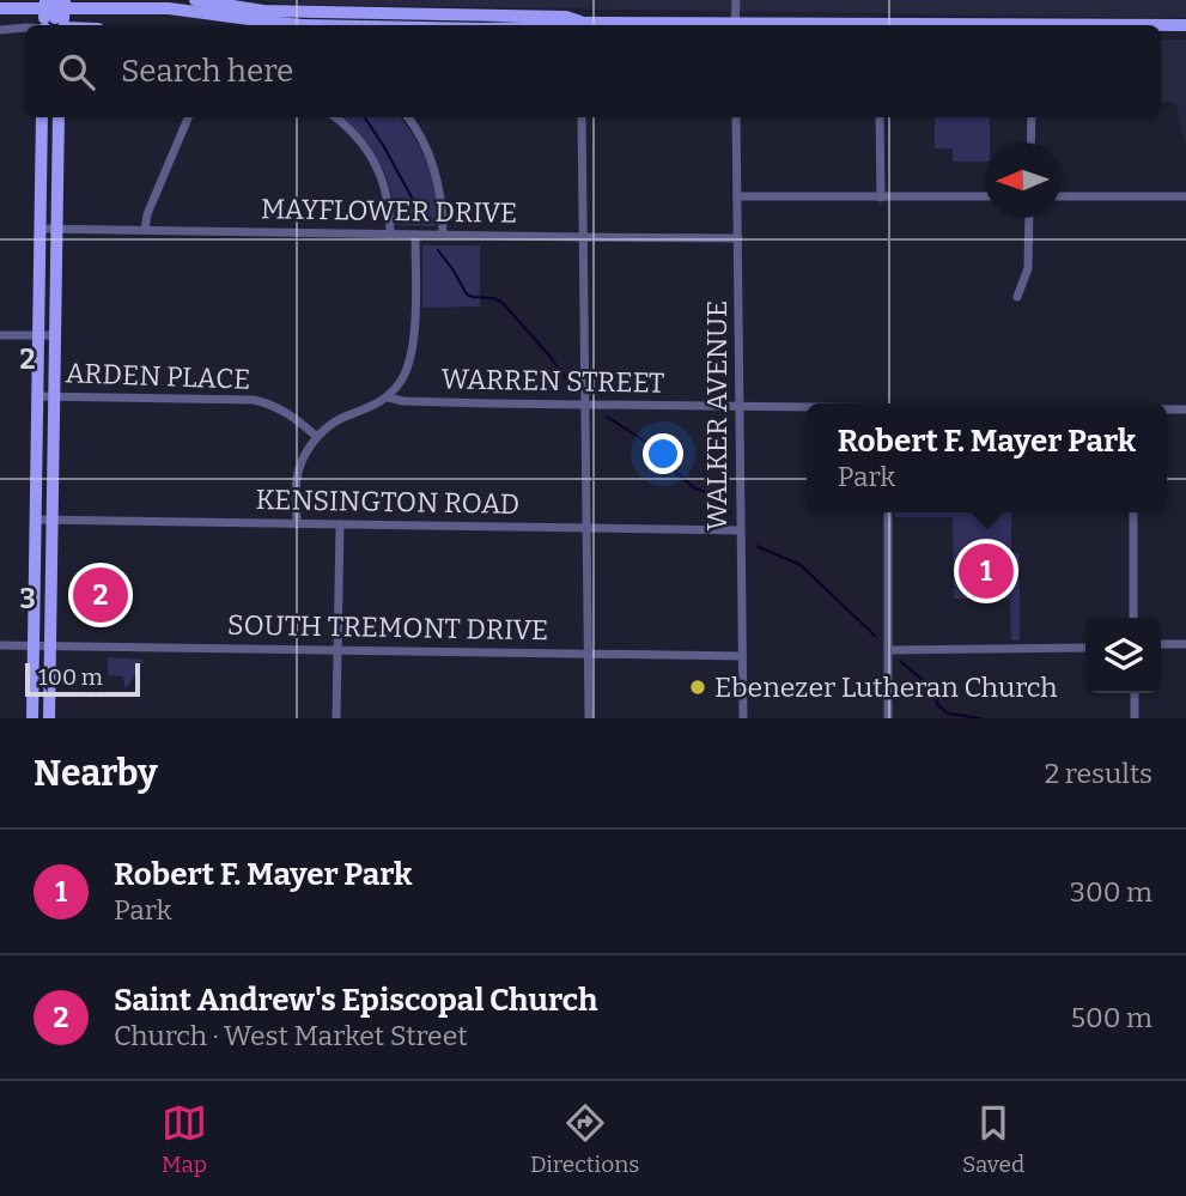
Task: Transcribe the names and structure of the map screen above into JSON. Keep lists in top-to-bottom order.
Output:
{
  "streets": {
    "street": [
      "MAYFLOWER DRIVE",
      "ARDEN PLACE",
      "WARREN STREET",
      "WALKER AVENUE",
      "KENSINGTON ROAD",
      "SOUTH TREMONT DRIVE"
    ]
  },
  "crossings": [
    ["MAYFLOWER DRIVE", "WALKER AVENUE"],
    ["WARREN STREET", "WALKER AVENUE"],
    ["WALKER AVENUE", "KENSINGTON ROAD"],
    ["WALKER AVENUE", "SOUTH TREMONT DRIVE"]
  ],
  "places": ["Ebenezer Lutheran Church"],
  "scale_bar": "100 m",
  "north": "left",
  "page": {
    "search": "Search here",
    "popup": ["Robert F. Mayer Park", "Park"],
    "pins": ["1", "2"],
    "scale": "100 m",
    "heading": ["Nearby", "2 results"],
    "list": [
      {
        "mark": "1",
        "name": "Robert F. Mayer Park",
        "note": "Park",
        "value": "300 m"
      },
      {
        "mark": "2",
        "name": "Saint Andrew's Episcopal Church",
        "note": "Church · West Market Street",
        "value": "500 m"
      }
    ],
    "nav": ["Map", "Directions", "Saved"]
  },
  "grid": {
    "rows": ["2", "3"]
  }
}
